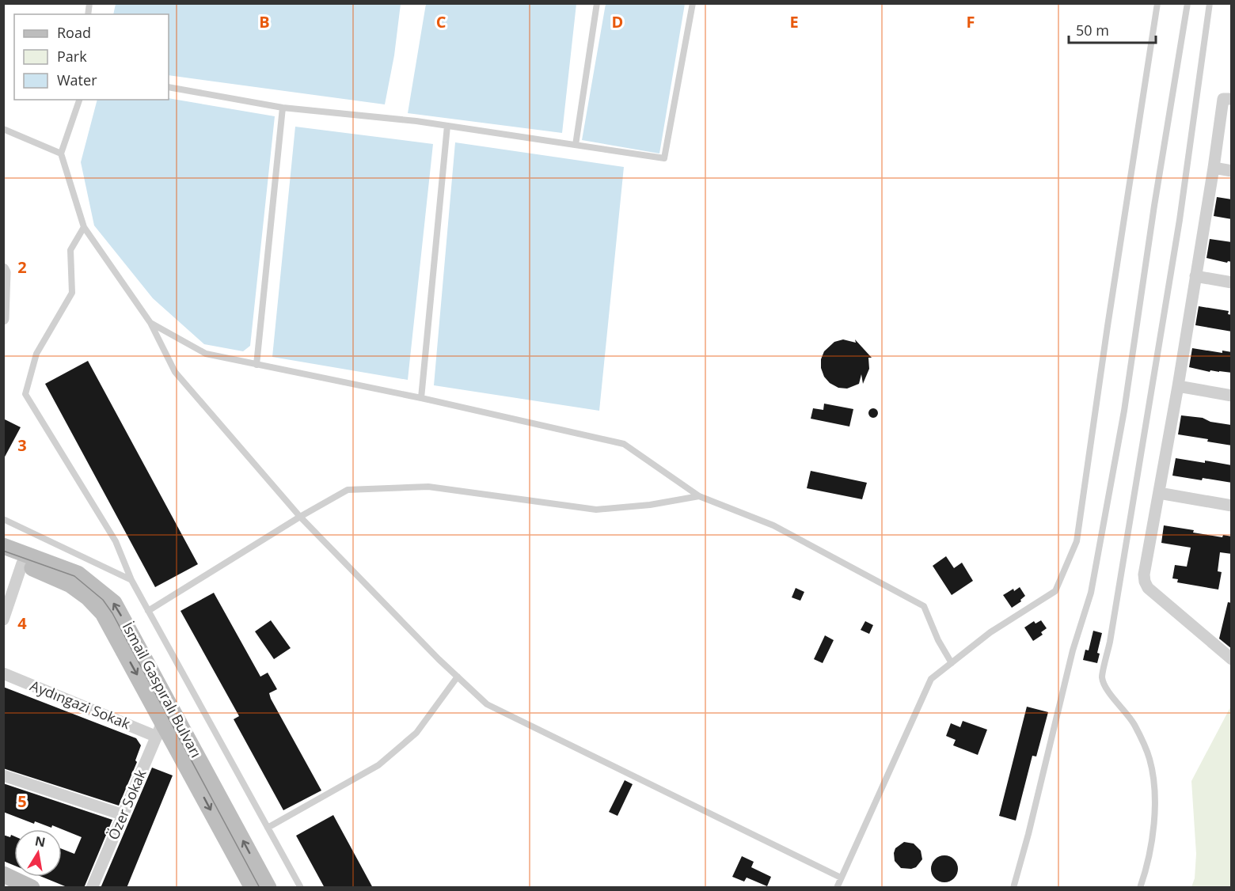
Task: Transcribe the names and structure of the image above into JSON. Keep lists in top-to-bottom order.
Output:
{
  "streets": {
    "main road": ["İsmail Gaspıralı Bulvarı"],
    "street": ["Aydıngazi Sokak", "Özer Sokak"]
  },
  "crossings": [
    ["Aydıngazi Sokak", "Özer Sokak"]
  ],
  "legend": ["Road", "Park", "Water"],
  "scale_bar": "50 m",
  "north": "top",
  "grid": {
    "columns": [
      "B",
      "C",
      "D",
      "E",
      "F"
    ],
    "rows": [
      "2",
      "3",
      "4",
      "5"
    ]
  }
}
